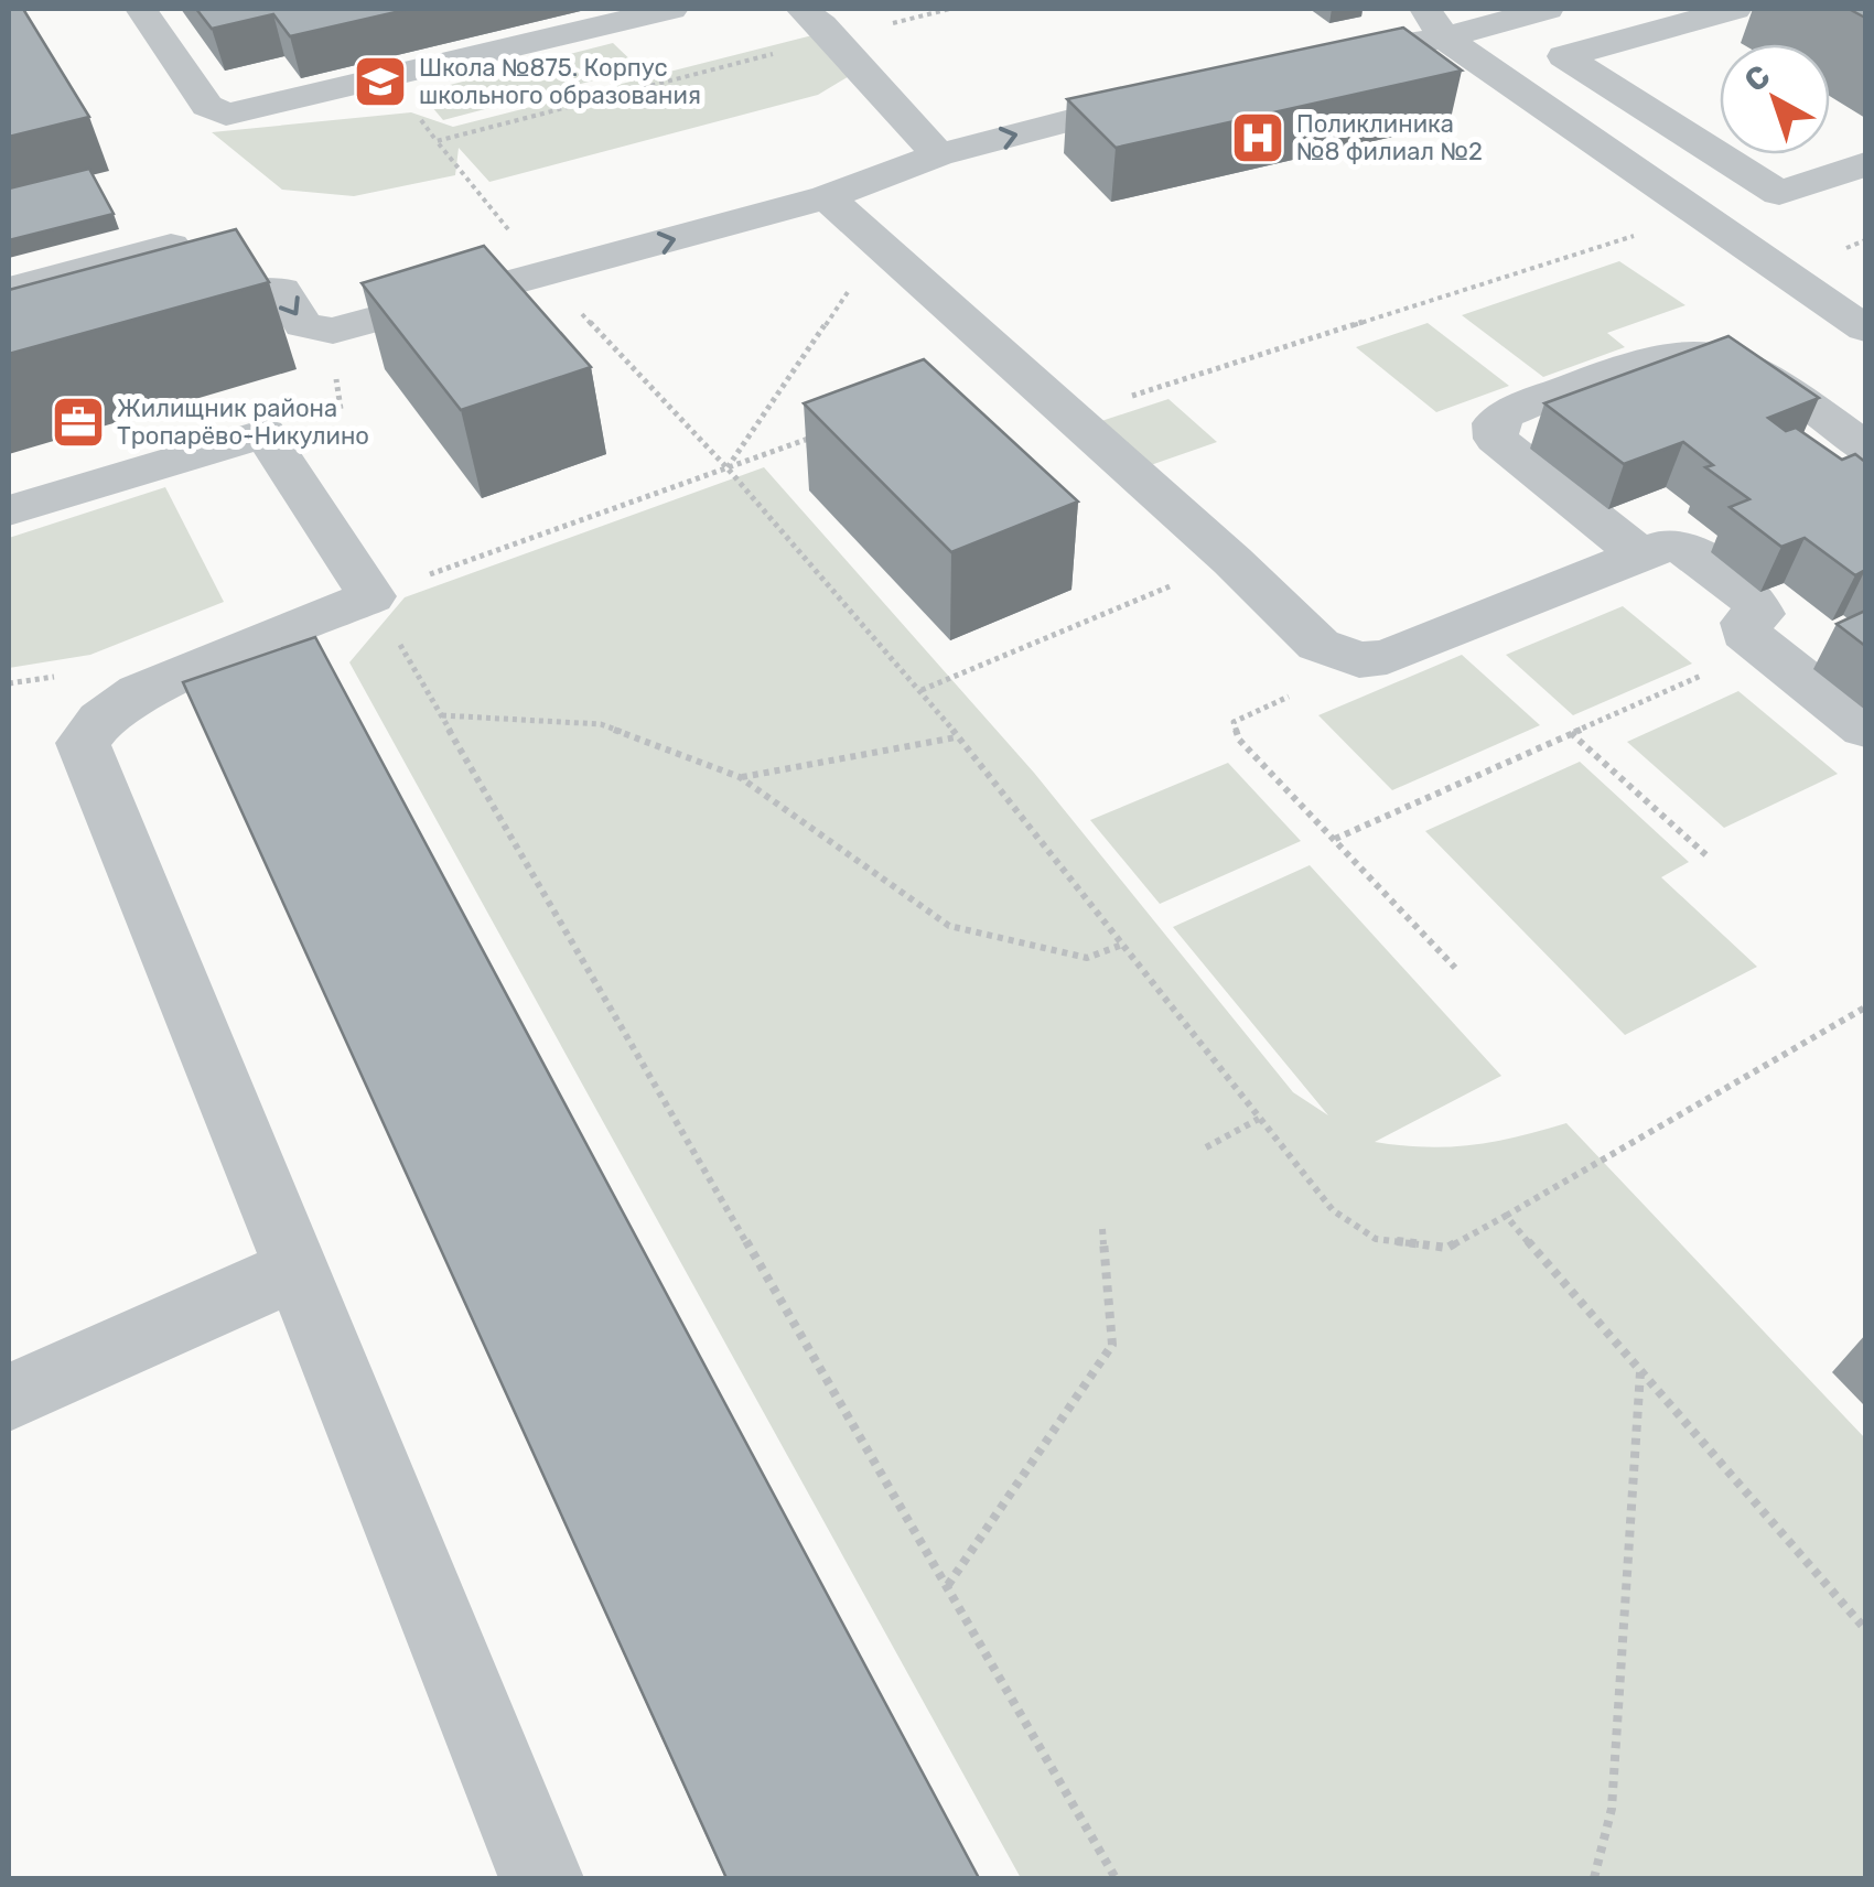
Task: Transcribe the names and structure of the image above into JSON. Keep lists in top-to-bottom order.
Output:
{
  "places": {
    "school or university": ["Школа №875. Корпус школьного образования"],
    "hospital": ["Поликлиника №8 филиал №2"],
    "office": ["Жилищник района Тропарёво-Никулино"]
  },
  "north": "top left"
}
